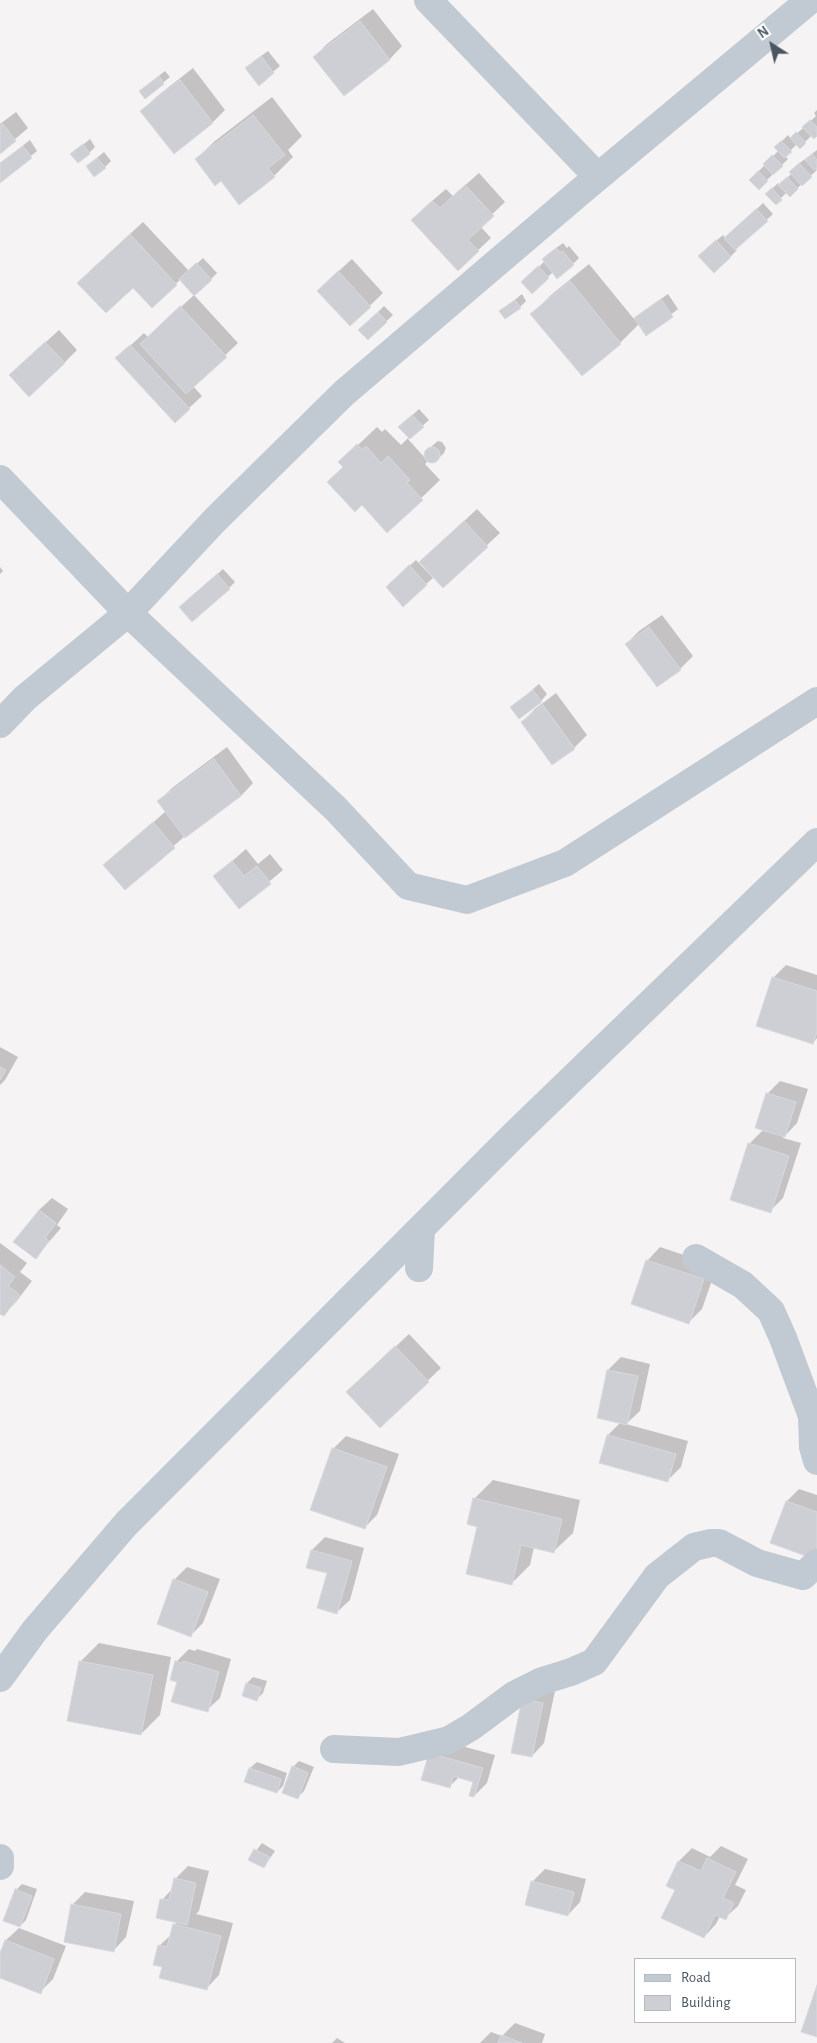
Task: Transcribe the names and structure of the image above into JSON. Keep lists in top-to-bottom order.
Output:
{
  "legend": ["Road", "Building"],
  "north": "top left"
}
